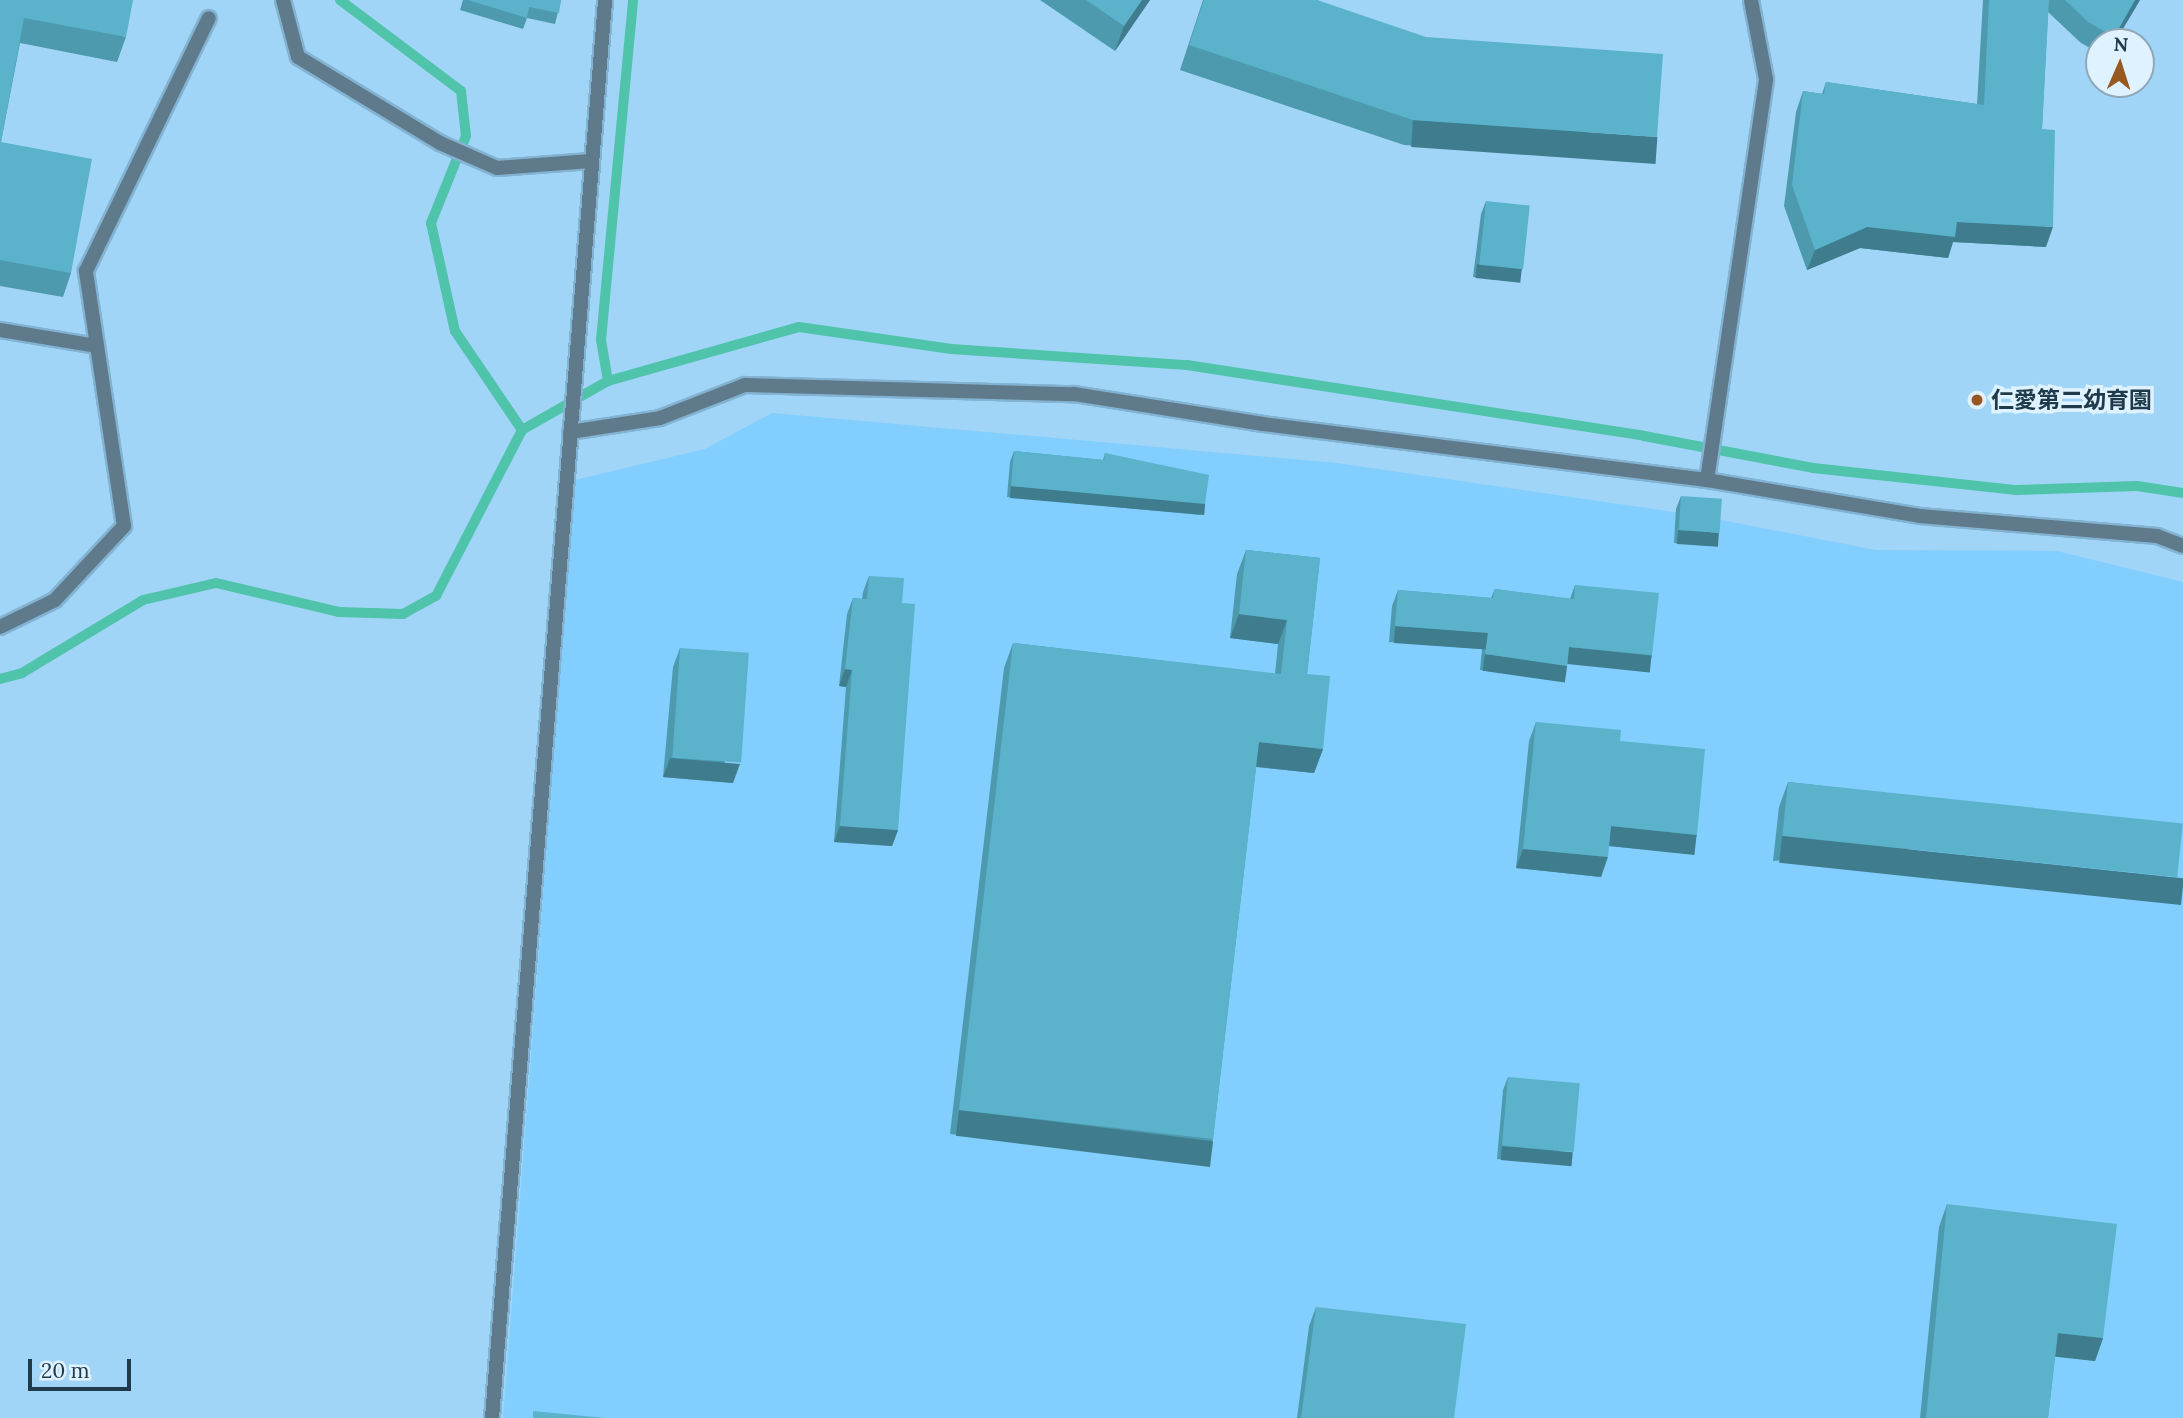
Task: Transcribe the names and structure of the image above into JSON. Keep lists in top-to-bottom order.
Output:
{
  "places": ["仁愛第二幼育園"],
  "scale_bar": "20 m",
  "north": "top"
}
